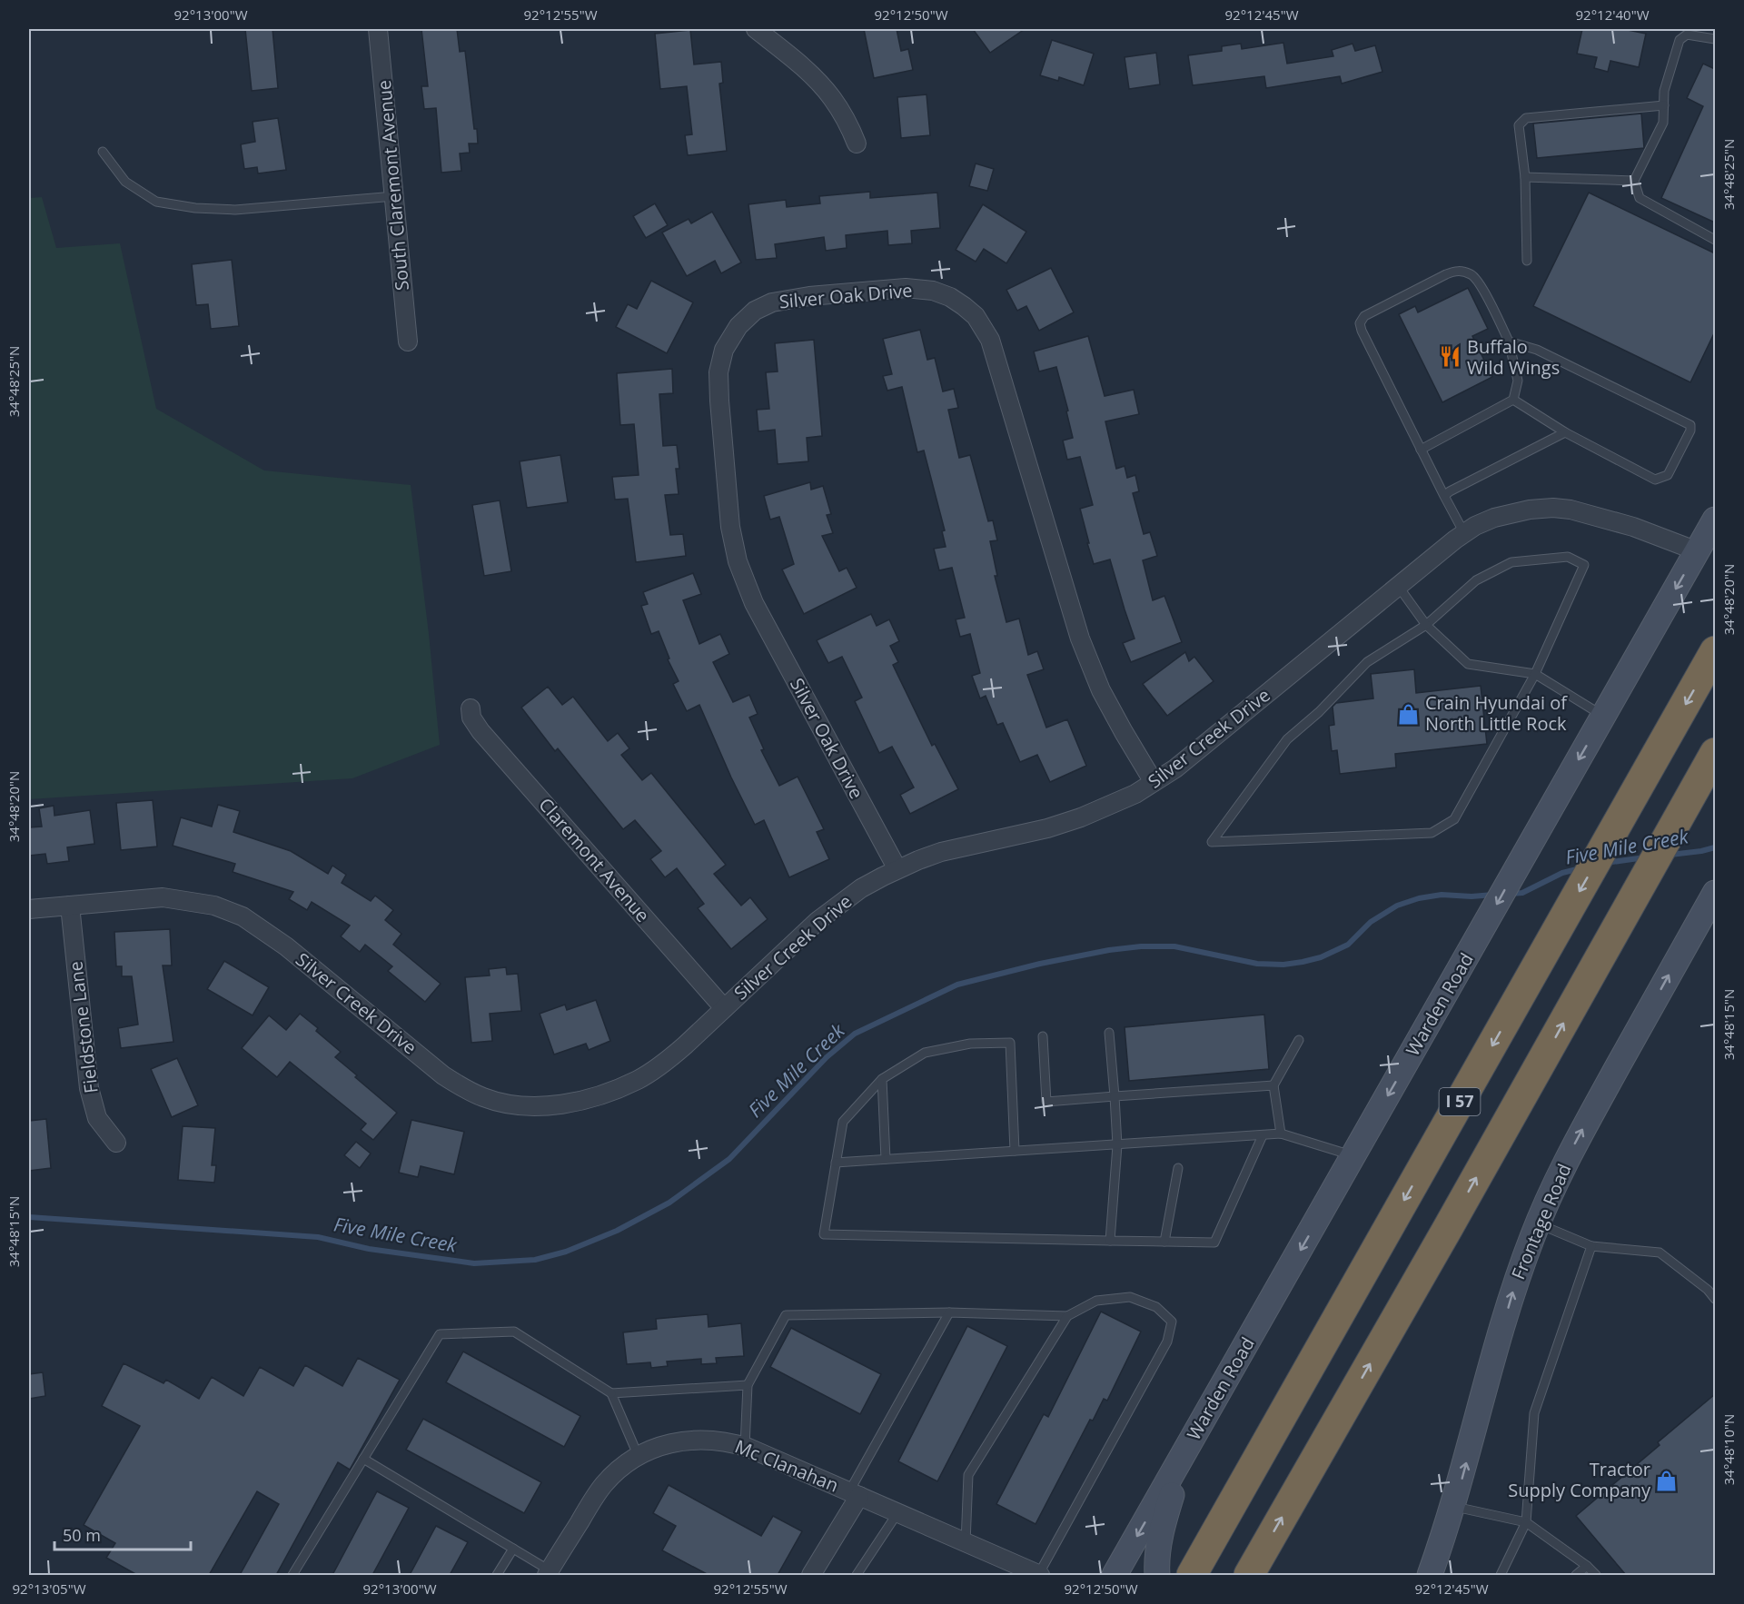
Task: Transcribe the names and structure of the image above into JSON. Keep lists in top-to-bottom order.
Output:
{
  "streets": {
    "highway": ["I 57"],
    "main road": ["Warden Road", "Frontage Road"],
    "street": [
      "South Claremont Avenue",
      "Silver Oak Drive",
      "Silver Creek Drive",
      "Claremont Avenue",
      "Fieldstone Lane",
      "Mc Clanahan"
    ]
  },
  "crossings": [
    ["Silver Oak Drive", "Silver Creek Drive"],
    ["Silver Creek Drive", "Claremont Avenue"],
    ["Silver Creek Drive", "Warden Road"],
    ["Silver Creek Drive", "Fieldstone Lane"]
  ],
  "one_way": ["Warden Road", "Frontage Road"],
  "water": ["Five Mile Creek"],
  "places": {
    "restaurant": ["Buffalo Wild Wings"],
    "shop": ["Crain Hyundai of North Little Rock", "Tractor Supply Company"]
  },
  "scale_bar": "50 m",
  "coordinates": [
    "92°13'00\"W",
    "92°12'55\"W",
    "92°12'50\"W",
    "92°12'45\"W",
    "92°12'40\"W",
    "34°48'25\"N",
    "34°48'20\"N",
    "34°48'15\"N",
    "34°48'10\"N",
    "92°13'05\"W"
  ]
}
